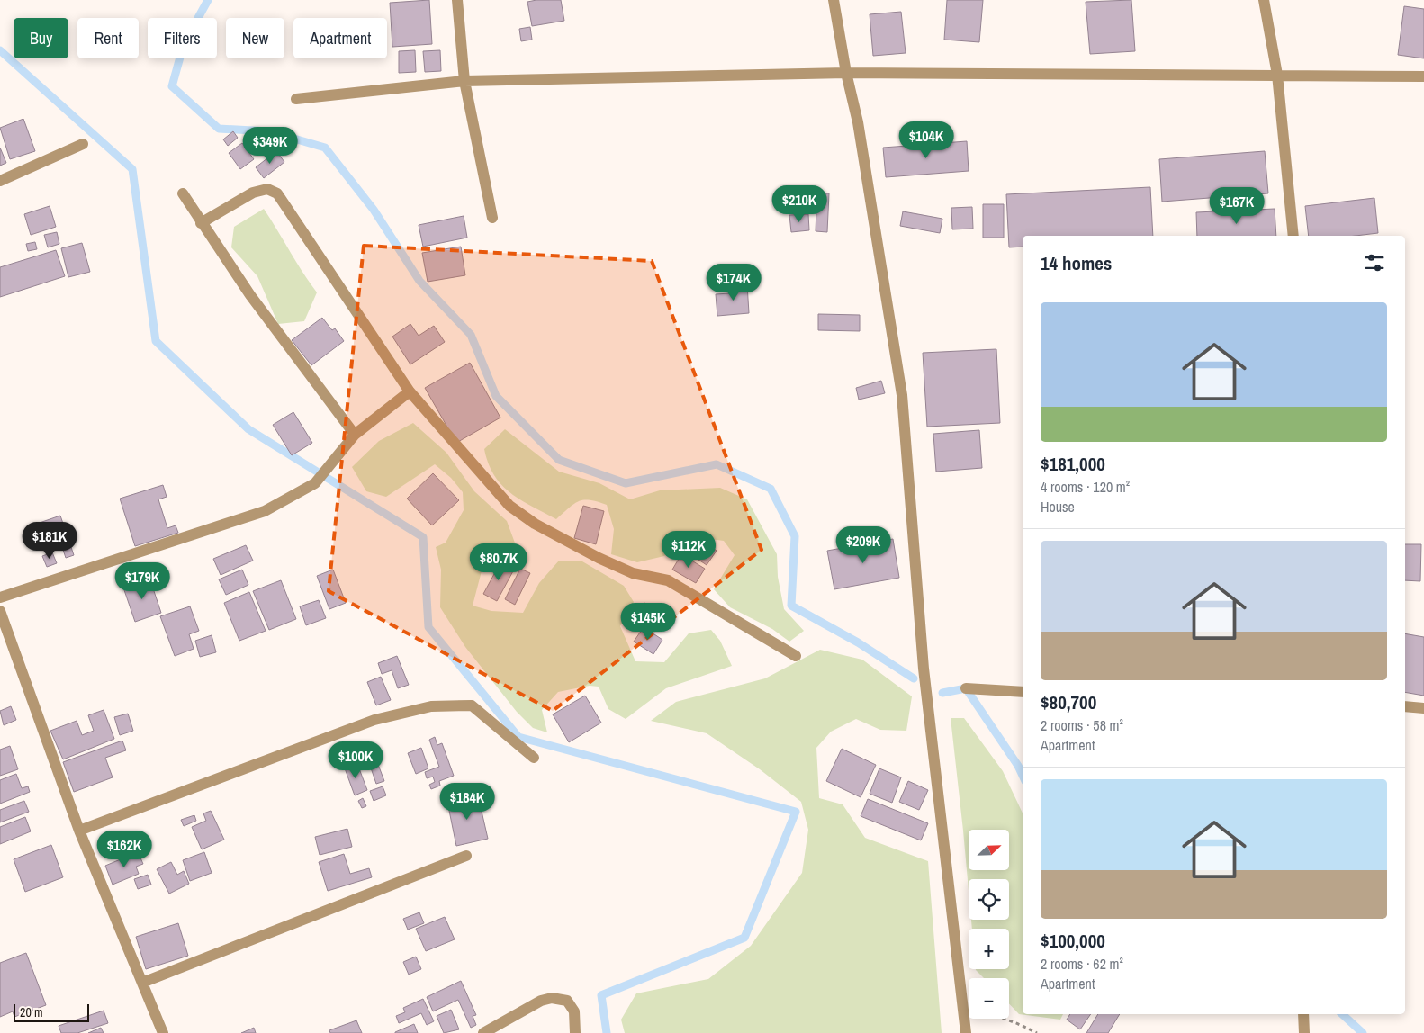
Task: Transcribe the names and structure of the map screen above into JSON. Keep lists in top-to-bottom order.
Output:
{
  "scale_bar": "20 m",
  "north": "top right",
  "page": {
    "chip": [
      "Buy",
      "Rent",
      "Filters",
      "New",
      "Apartment"
    ],
    "price": [
      "$104K",
      "$349K",
      "$210K",
      "$167K",
      "$174K",
      "$181K",
      "$209K",
      "$112K",
      "$80.7K",
      "$179K",
      "$145K",
      "$100K",
      "$184K",
      "$162K"
    ],
    "heading": "14 homes",
    "list": [
      {
        "name": "$181,000",
        "note": "4 rooms · 120 m² · House"
      },
      {
        "name": "$80,700",
        "note": "2 rooms · 58 m² · Apartment"
      },
      {
        "name": "$100,000",
        "note": "2 rooms · 62 m² · Apartment"
      }
    ],
    "map_buttons": ["+", "−"],
    "scale": "20 m"
  }
}
